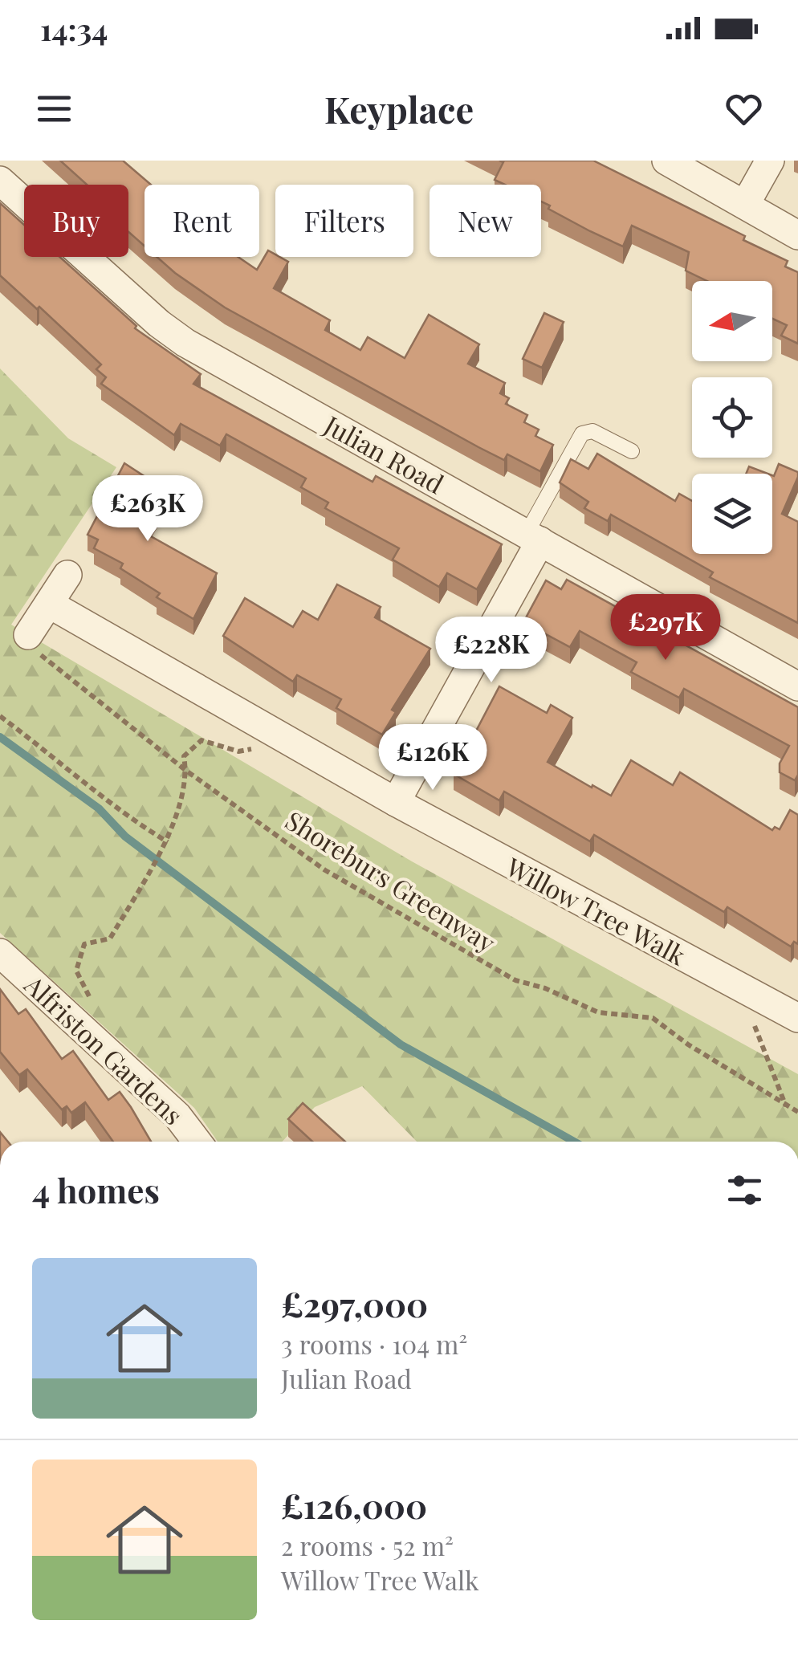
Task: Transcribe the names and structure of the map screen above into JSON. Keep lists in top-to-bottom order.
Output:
{
  "streets": {
    "street": ["Julian Road", "Willow Tree Walk", "Alfriston Gardens"],
    "path": ["Shoreburs Greenway"]
  },
  "north": "left",
  "page": {
    "status": "14:34",
    "header": "Keyplace",
    "chip": [
      "Buy",
      "Rent",
      "Filters",
      "New"
    ],
    "price": [
      "£263K",
      "£297K",
      "£228K",
      "£126K"
    ],
    "heading": "4 homes",
    "list": [
      {
        "name": "£297,000",
        "note": "3 rooms · 104 m² · Julian Road"
      },
      {
        "name": "£126,000",
        "note": "2 rooms · 52 m² · Willow Tree Walk"
      }
    ]
  }
}
